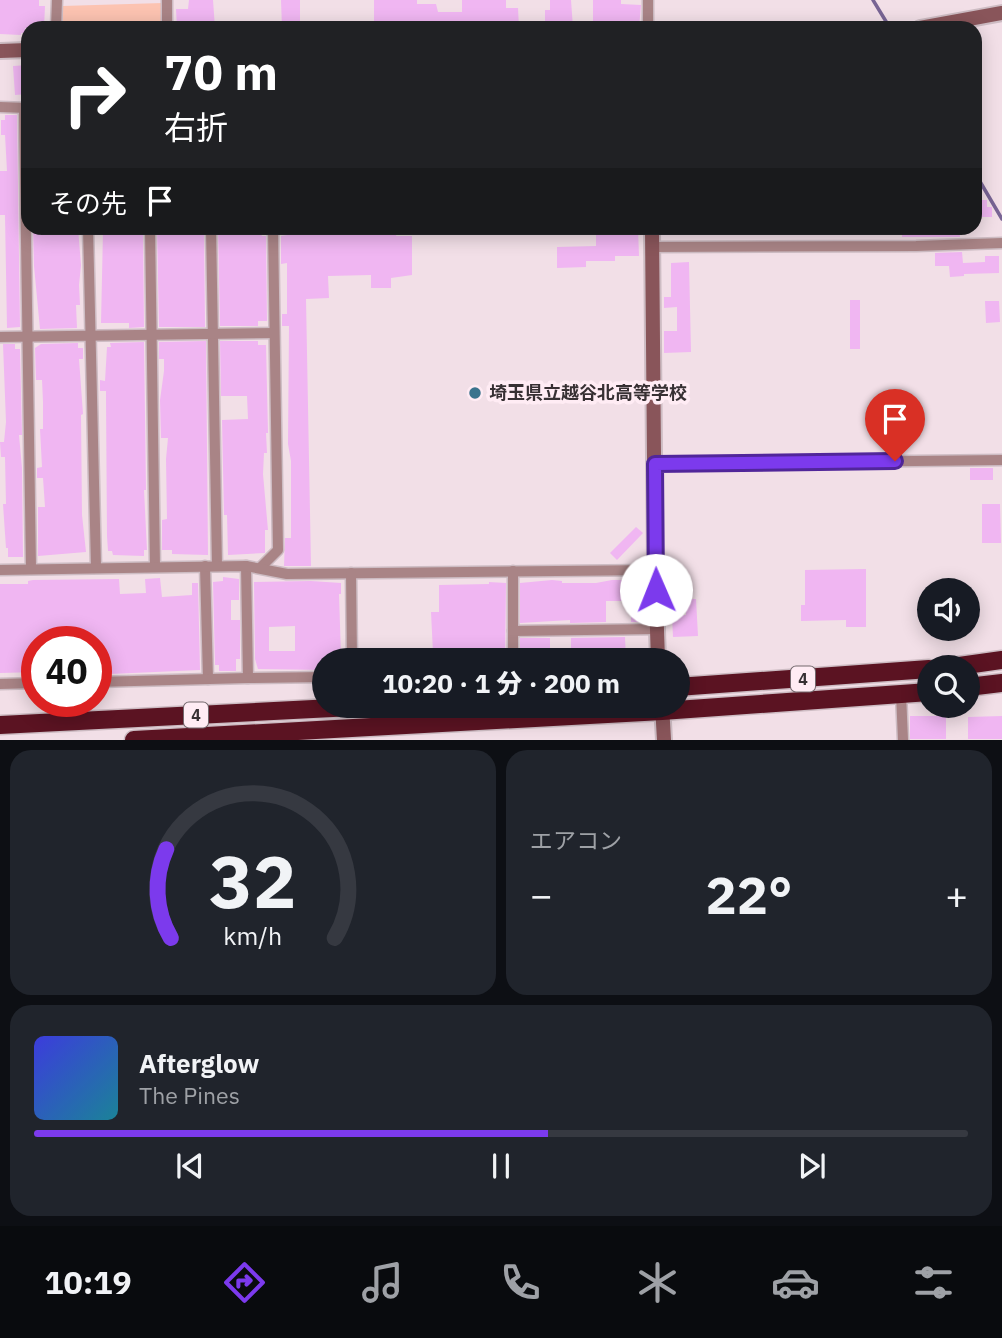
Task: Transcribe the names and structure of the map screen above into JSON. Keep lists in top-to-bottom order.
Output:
{
  "streets": {
    "highway": ["4"]
  },
  "places": ["埼玉県立越谷北高等学校"],
  "page": {
    "turn": ["70 m", "右折"],
    "then": "その先",
    "limit": "40",
    "trip": "10:20 · 1 分 · 200 m",
    "tile": "エアコン",
    "heat": ["−", "22°", "+"],
    "song": ["Afterglow", "The Pines"],
    "tabs": "10:19",
    "gauge": ["32", "km/h"]
  }
}
